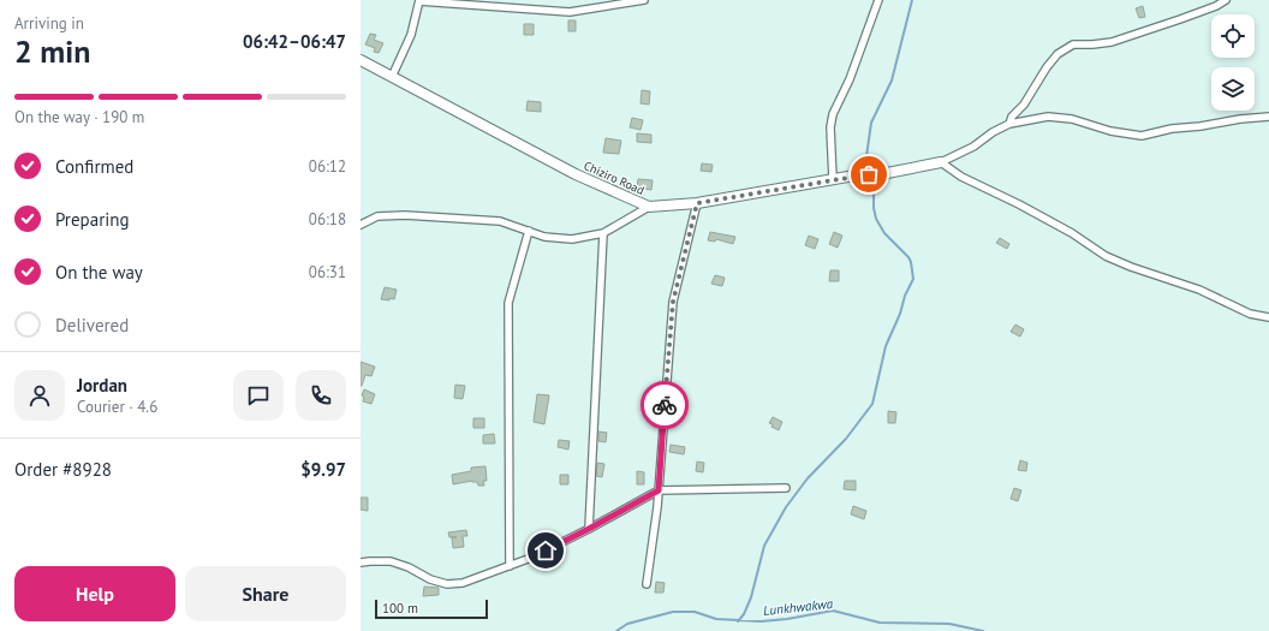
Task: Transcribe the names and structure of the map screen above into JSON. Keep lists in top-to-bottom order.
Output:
{
  "streets": {
    "street": ["Chiziro Road"]
  },
  "water": ["Lunkhwakwa"],
  "scale_bar": "100 m",
  "page": {
    "heading": ["2 min", "Arriving in", "06:42–06:47"],
    "panel": [
      "Jordan",
      "Courier · 4.6",
      "Order #8928",
      "$9.97"
    ],
    "bar": "On the way · 190 m",
    "list": [
      ["Confirmed", "06:12"],
      ["Preparing", "06:18"],
      ["On the way", "06:31"],
      "Delivered"
    ],
    "buttons": ["Help", "Share"],
    "scale": "100 m"
  }
}
